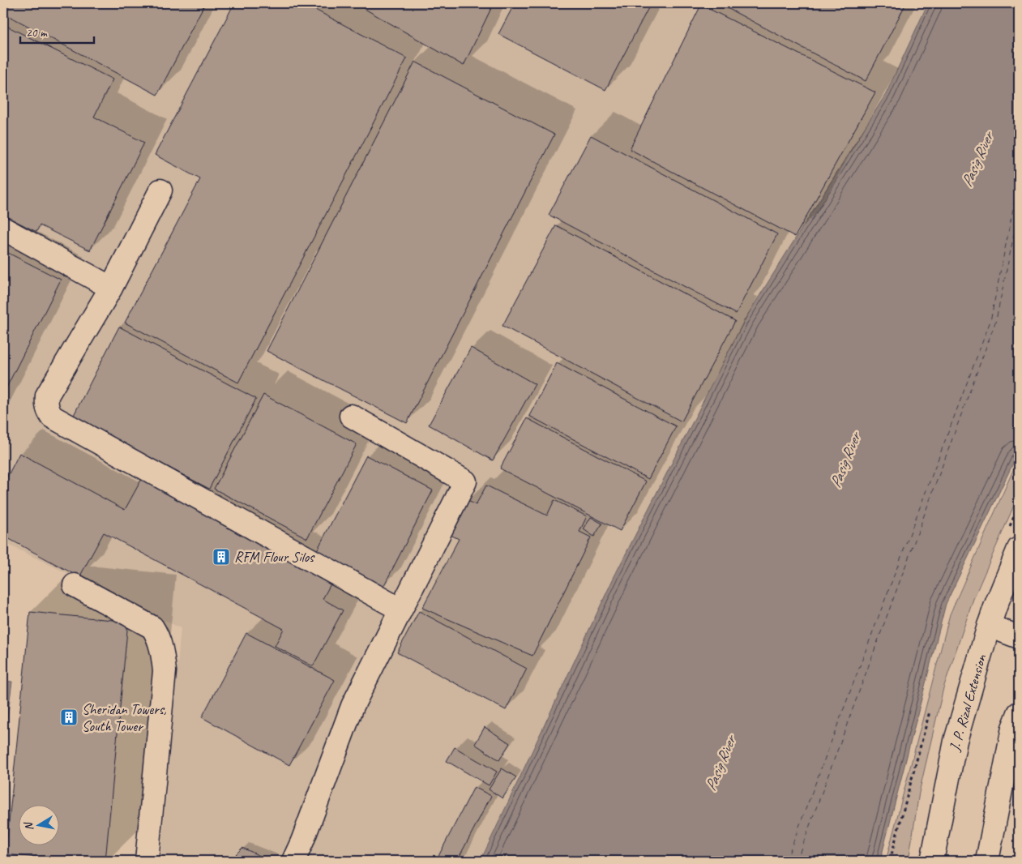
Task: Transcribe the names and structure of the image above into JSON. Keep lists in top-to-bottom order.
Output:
{
  "streets": {
    "main road": ["J. P. Rizal Extension"]
  },
  "water": ["Pasig River"],
  "places": {
    "building": ["RFM Flour Silos", "Sheridan Towers, South Tower"]
  },
  "scale_bar": "20 m",
  "north": "left"
}
